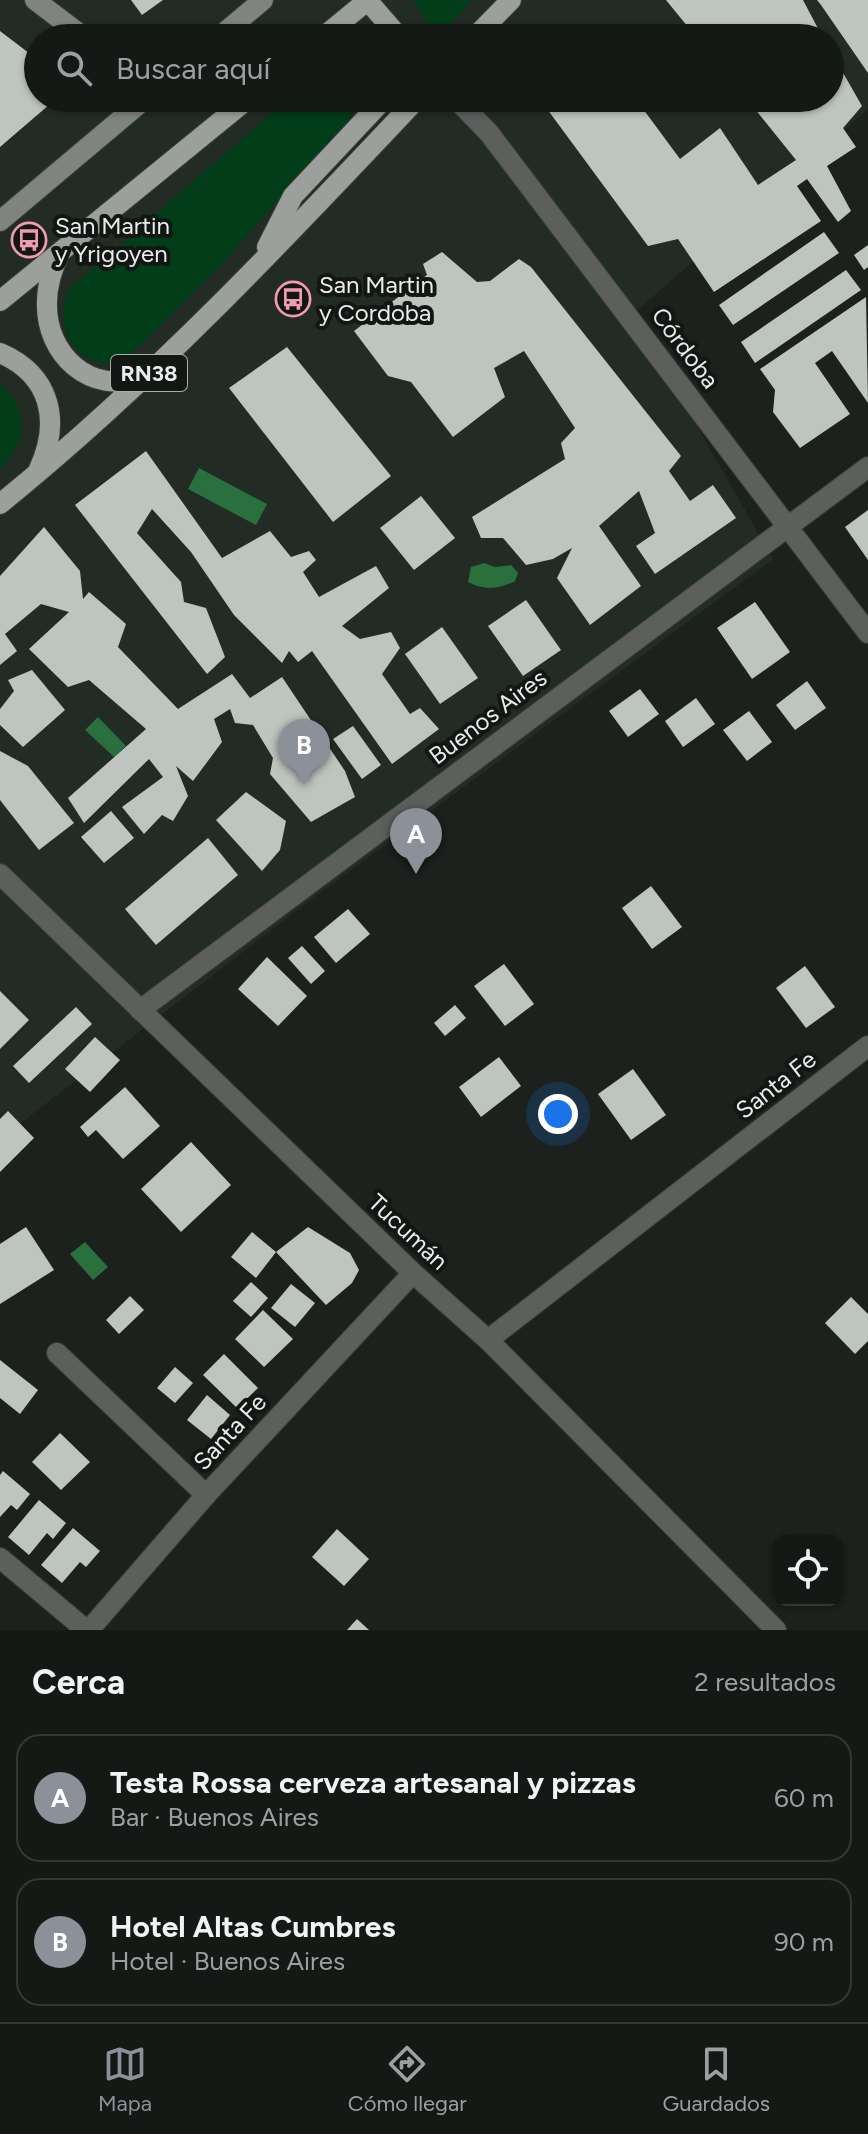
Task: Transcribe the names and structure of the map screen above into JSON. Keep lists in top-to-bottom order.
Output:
{
  "streets": {
    "main road": ["RN38"],
    "street": [
      "Córdoba",
      "Buenos Aires",
      "Santa Fe",
      "Tucumán"
    ]
  },
  "crossings": [
    ["Córdoba", "Buenos Aires"],
    ["Buenos Aires", "Tucumán"],
    ["Santa Fe", "Tucumán"]
  ],
  "places": {
    "bus stop": ["San Martin y Yrigoyen", "San Martin y Cordoba"]
  },
  "page": {
    "search": "Buscar aquí",
    "pins": ["B", "A"],
    "heading": ["Cerca", "2 resultados"],
    "list": [
      {
        "mark": "A",
        "name": "Testa Rossa cerveza artesanal y pizzas",
        "note": "Bar · Buenos Aires",
        "value": "60 m"
      },
      {
        "mark": "B",
        "name": "Hotel Altas Cumbres",
        "note": "Hotel · Buenos Aires",
        "value": "90 m"
      }
    ],
    "nav": ["Mapa", "Cómo llegar", "Guardados"]
  }
}
